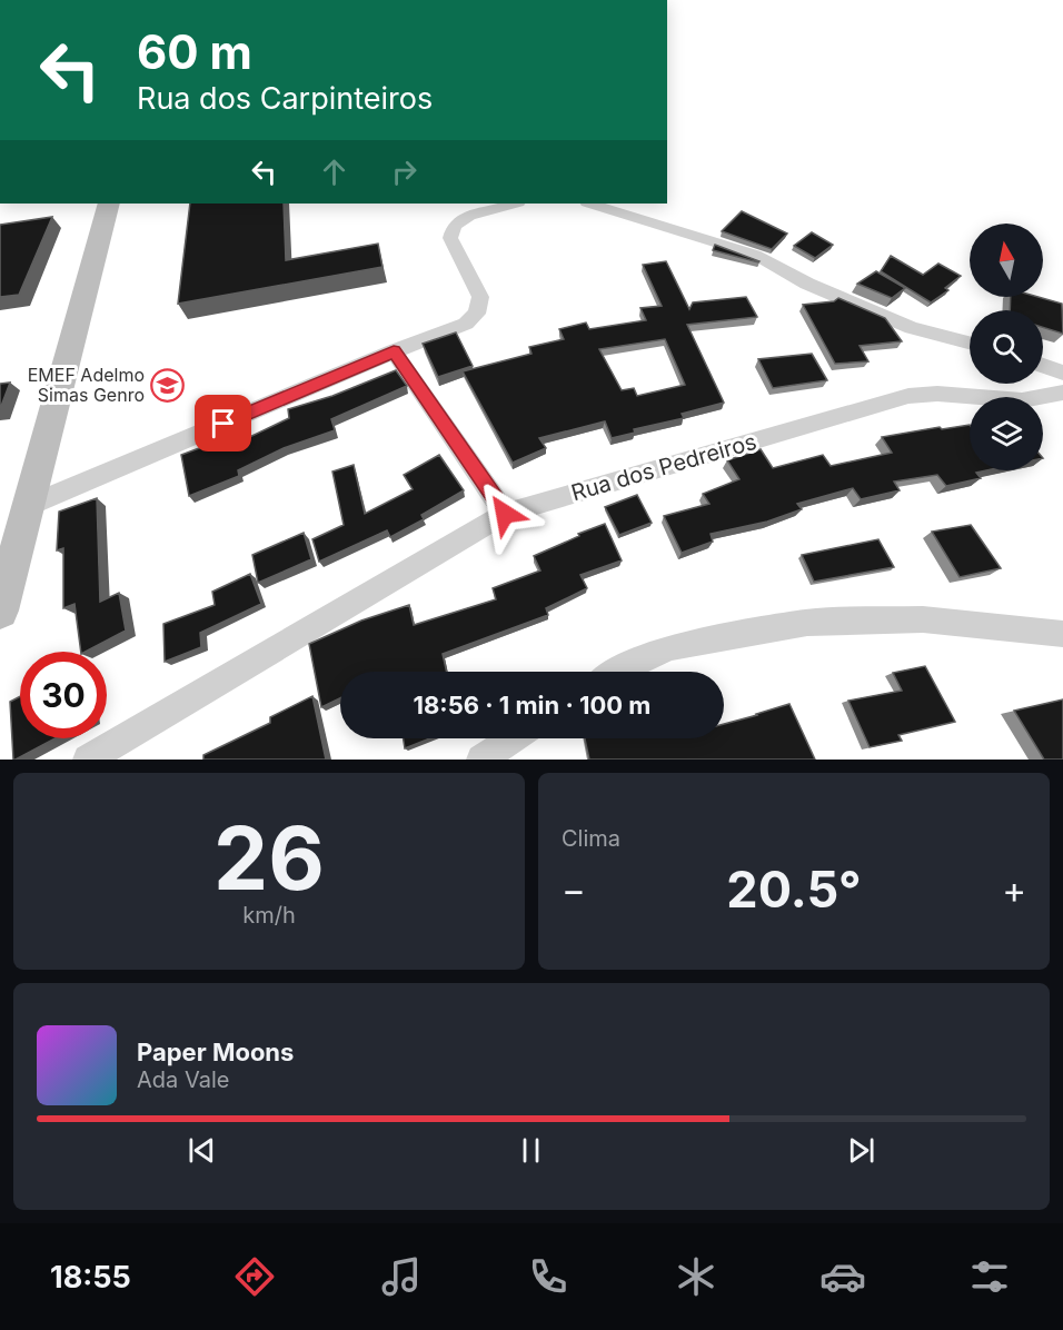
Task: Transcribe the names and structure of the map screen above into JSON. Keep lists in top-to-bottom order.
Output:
{
  "streets": {
    "street": ["Rua dos Pedreiros"]
  },
  "places": {
    "school or university": ["EMEF Adelmo Simas Genro"]
  },
  "north": "top",
  "page": {
    "turn": ["60 m", "Rua dos Carpinteiros"],
    "limit": "30",
    "trip": "18:56 · 1 min · 100 m",
    "tile": [
      ["26", "km/h"],
      "Clima"
    ],
    "heat": ["−", "20.5°", "+"],
    "song": ["Paper Moons", "Ada Vale"],
    "tabs": "18:55"
  }
}
